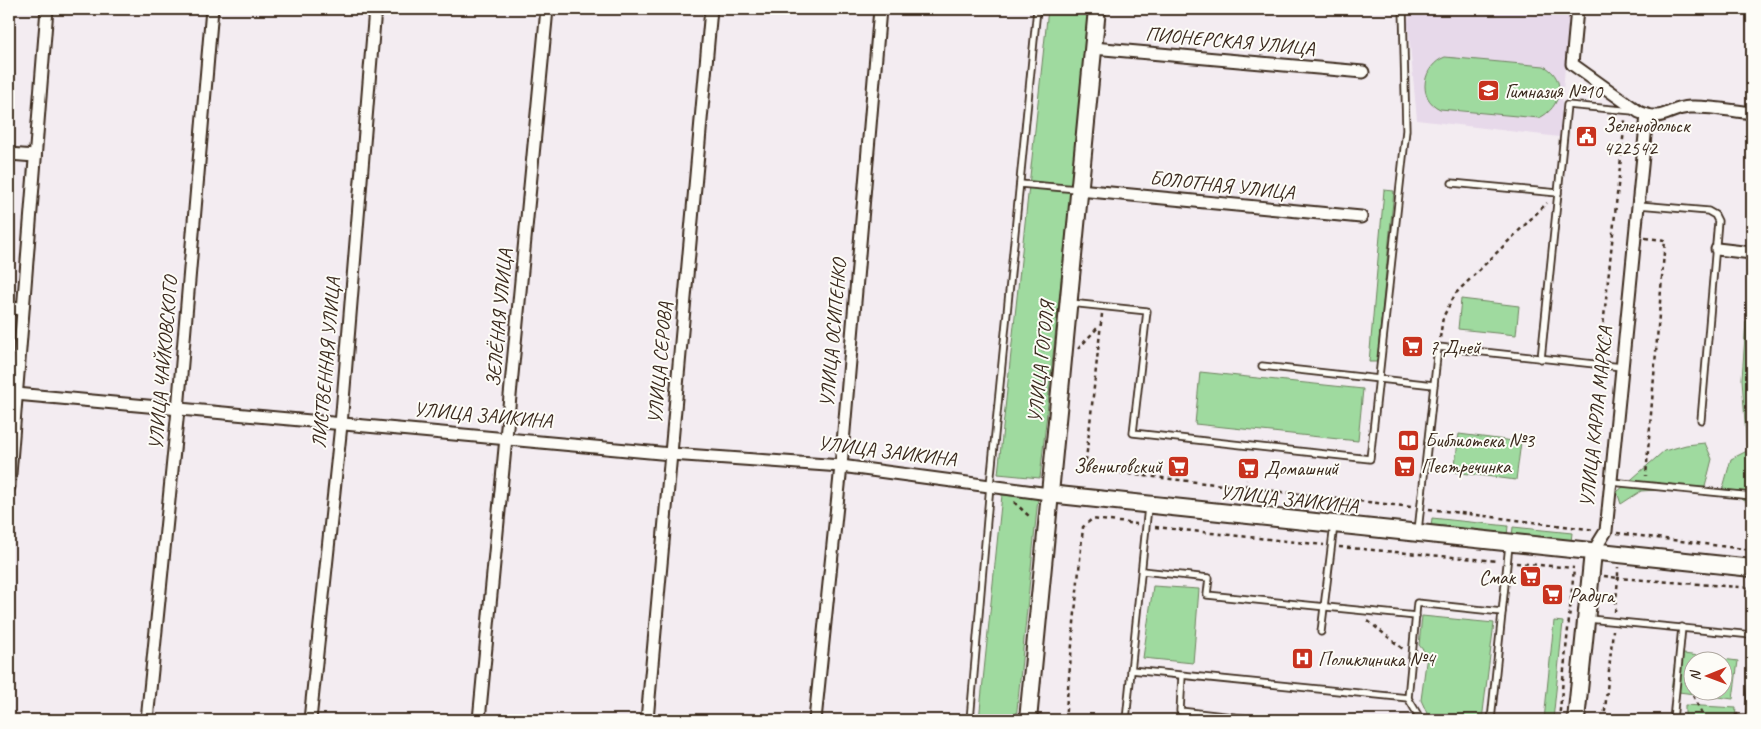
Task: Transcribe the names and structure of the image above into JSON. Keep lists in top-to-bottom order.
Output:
{
  "streets": {
    "street": [
      "ПИОНЕРСКАЯ УЛИЦА",
      "БОЛОТНАЯ УЛИЦА",
      "ЗЕЛЁНАЯ УЛИЦА",
      "УЛИЦА ОСИПЕНКО",
      "УЛИЦА ГОГОЛЯ",
      "УЛИЦА ЧАЙКОВСКОГО",
      "ЛИСТВЕННАЯ УЛИЦА",
      "УЛИЦА СЕРОВА",
      "УЛИЦА ЗАИКИНА",
      "УЛИЦА КАРЛА МАРКСА"
    ]
  },
  "crossings": [
    ["ПИОНЕРСКАЯ УЛИЦА", "УЛИЦА ГОГОЛЯ"],
    ["БОЛОТНАЯ УЛИЦА", "УЛИЦА ГОГОЛЯ"],
    ["ЗЕЛЁНАЯ УЛИЦА", "УЛИЦА ЗАИКИНА"],
    ["УЛИЦА ОСИПЕНКО", "УЛИЦА ЗАИКИНА"],
    ["УЛИЦА ГОГОЛЯ", "УЛИЦА ЗАИКИНА"],
    ["УЛИЦА ЧАЙКОВСКОГО", "УЛИЦА ЗАИКИНА"],
    ["ЛИСТВЕННАЯ УЛИЦА", "УЛИЦА ЗАИКИНА"],
    ["УЛИЦА СЕРОВА", "УЛИЦА ЗАИКИНА"],
    ["УЛИЦА ЗАИКИНА", "УЛИЦА КАРЛА МАРКСА"]
  ],
  "places": {
    "school or university": ["Гимназия №10"],
    "public building": ["Зеленодольск 422542"],
    "supermarket": [
      "7 Дней",
      "Звениговский",
      "Пестречинка",
      "Домашний",
      "Смак",
      "Радуга"
    ],
    "library": ["Библиотека №3"],
    "hospital": ["Поликлиника №4"]
  },
  "north": "left"
}
